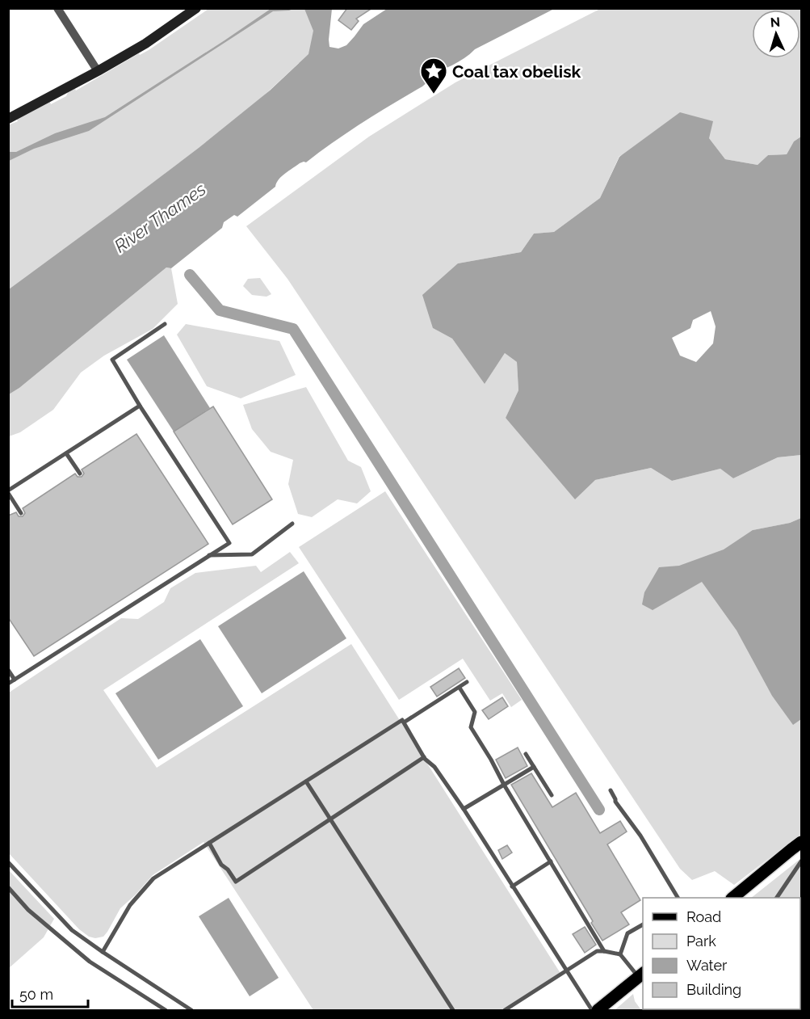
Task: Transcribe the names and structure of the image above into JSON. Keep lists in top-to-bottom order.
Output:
{
  "water": ["River Thames"],
  "places": {
    "place": ["Coal tax obelisk"]
  },
  "legend": [
    "Road",
    "Park",
    "Water",
    "Building"
  ],
  "scale_bar": "50 m",
  "north": "top"
}
